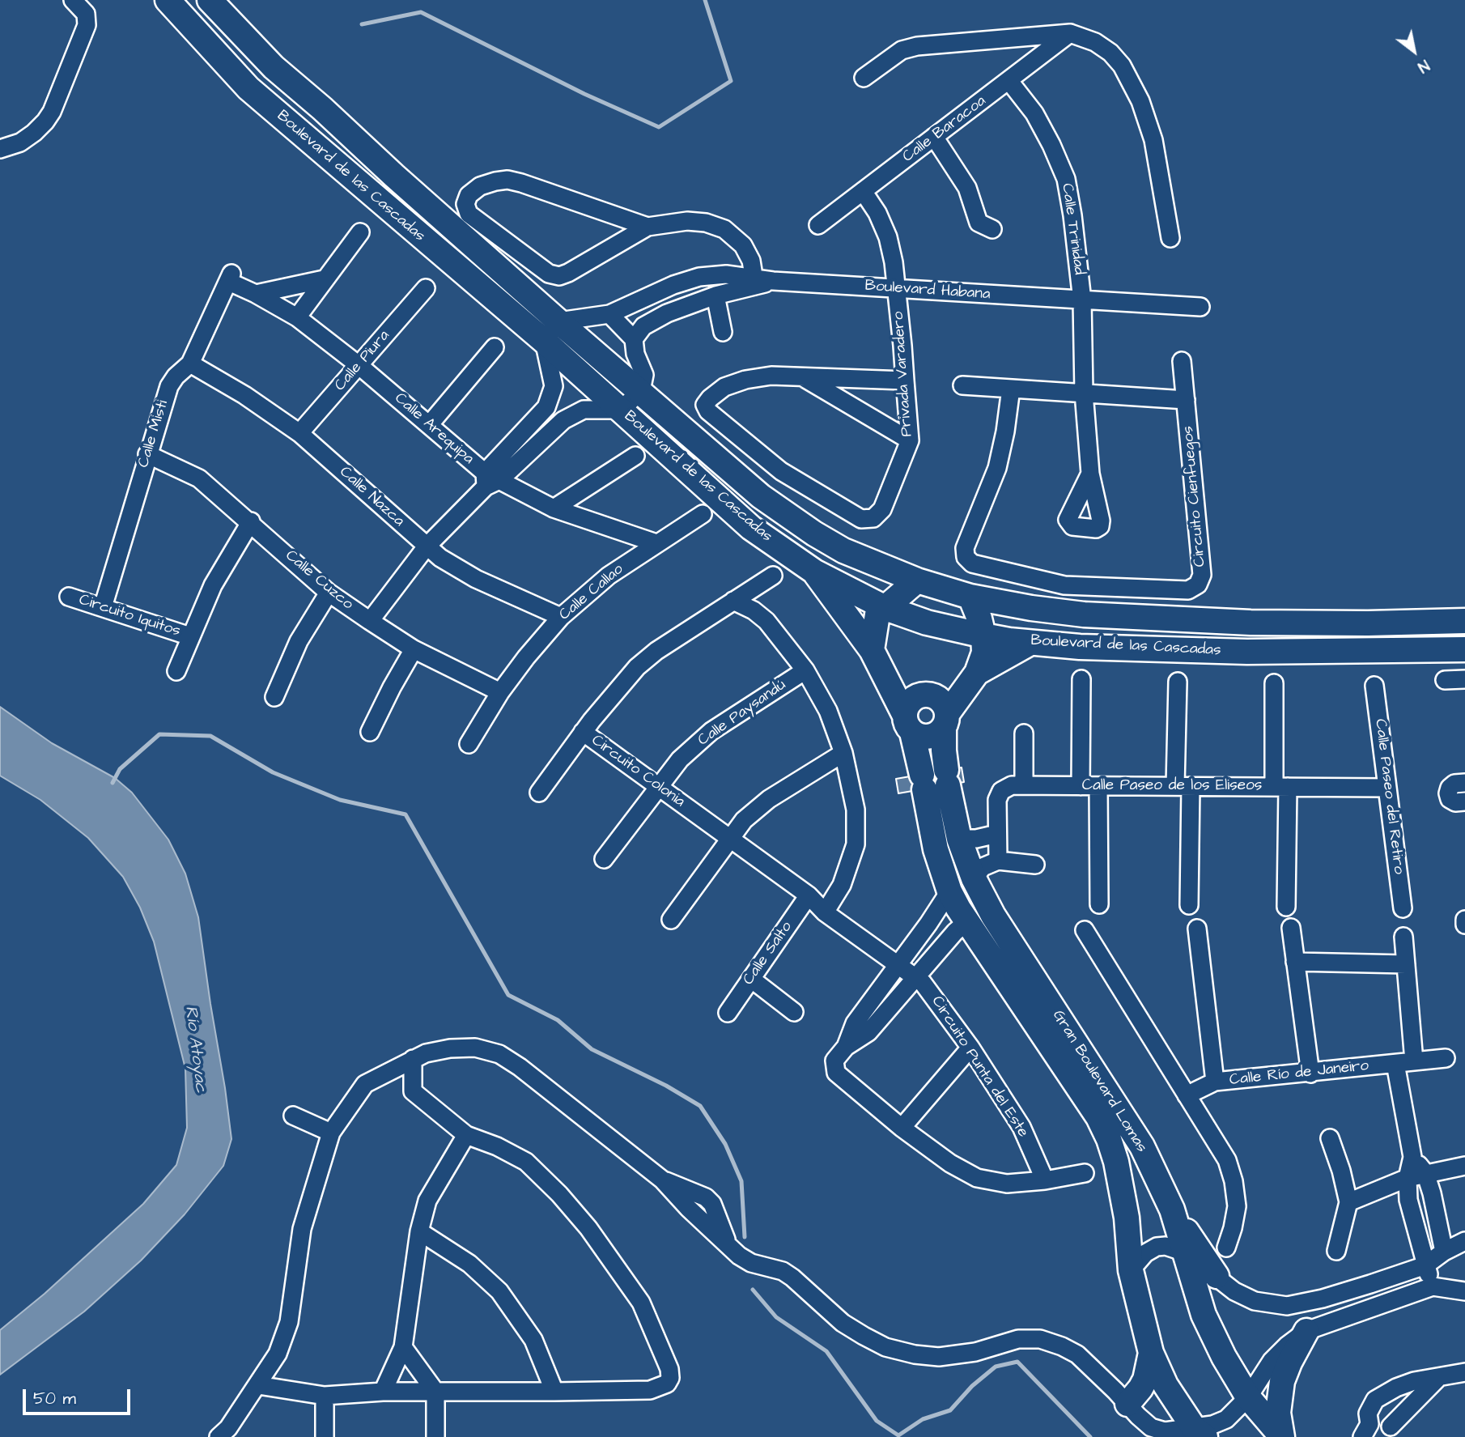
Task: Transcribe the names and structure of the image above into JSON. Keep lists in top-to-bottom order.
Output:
{
  "streets": {
    "main road": ["Boulevard de las Cascadas", "Gran Boulevard Lomas"],
    "street": [
      "Calle Baracoa",
      "Calle Trinidad",
      "Boulevard Habana",
      "Calle Piura",
      "Privada Varadero",
      "Calle Arequipa",
      "Calle Misti",
      "Circuito Cienfuegos",
      "Calle Nazca",
      "Calle Cuzco",
      "Calle Callao",
      "Circuito Iquitos",
      "Calle Paysandú",
      "Circuito Colonia",
      "Calle Paseo de los Eliseos",
      "Calle Paseo del Retiro",
      "Calle Salto",
      "Circuito Punta del Este",
      "Calle Río de Janeiro"
    ]
  },
  "crossings": [
    ["Calle Baracoa", "Calle Trinidad"],
    ["Calle Baracoa", "Privada Varadero"],
    ["Boulevard de las Cascadas", "Boulevard Habana"],
    ["Boulevard de las Cascadas", "Gran Boulevard Lomas"],
    ["Calle Trinidad", "Boulevard Habana"],
    ["Boulevard Habana", "Privada Varadero"],
    ["Calle Piura", "Calle Arequipa"],
    ["Calle Piura", "Calle Nazca"],
    ["Calle Arequipa", "Calle Misti"],
    ["Calle Arequipa", "Calle Callao"],
    ["Calle Misti", "Calle Nazca"],
    ["Calle Misti", "Calle Cuzco"],
    ["Calle Misti", "Circuito Iquitos"],
    ["Calle Nazca", "Calle Callao"],
    ["Calle Cuzco", "Calle Callao"],
    ["Calle Cuzco", "Circuito Iquitos"],
    ["Calle Paysandú", "Circuito Colonia"],
    ["Circuito Colonia", "Calle Salto"],
    ["Circuito Colonia", "Circuito Punta del Este"],
    ["Calle Paseo de los Eliseos", "Calle Paseo del Retiro"]
  ],
  "water": ["Río Atoyac"],
  "scale_bar": "50 m",
  "north": "bottom right"
}
